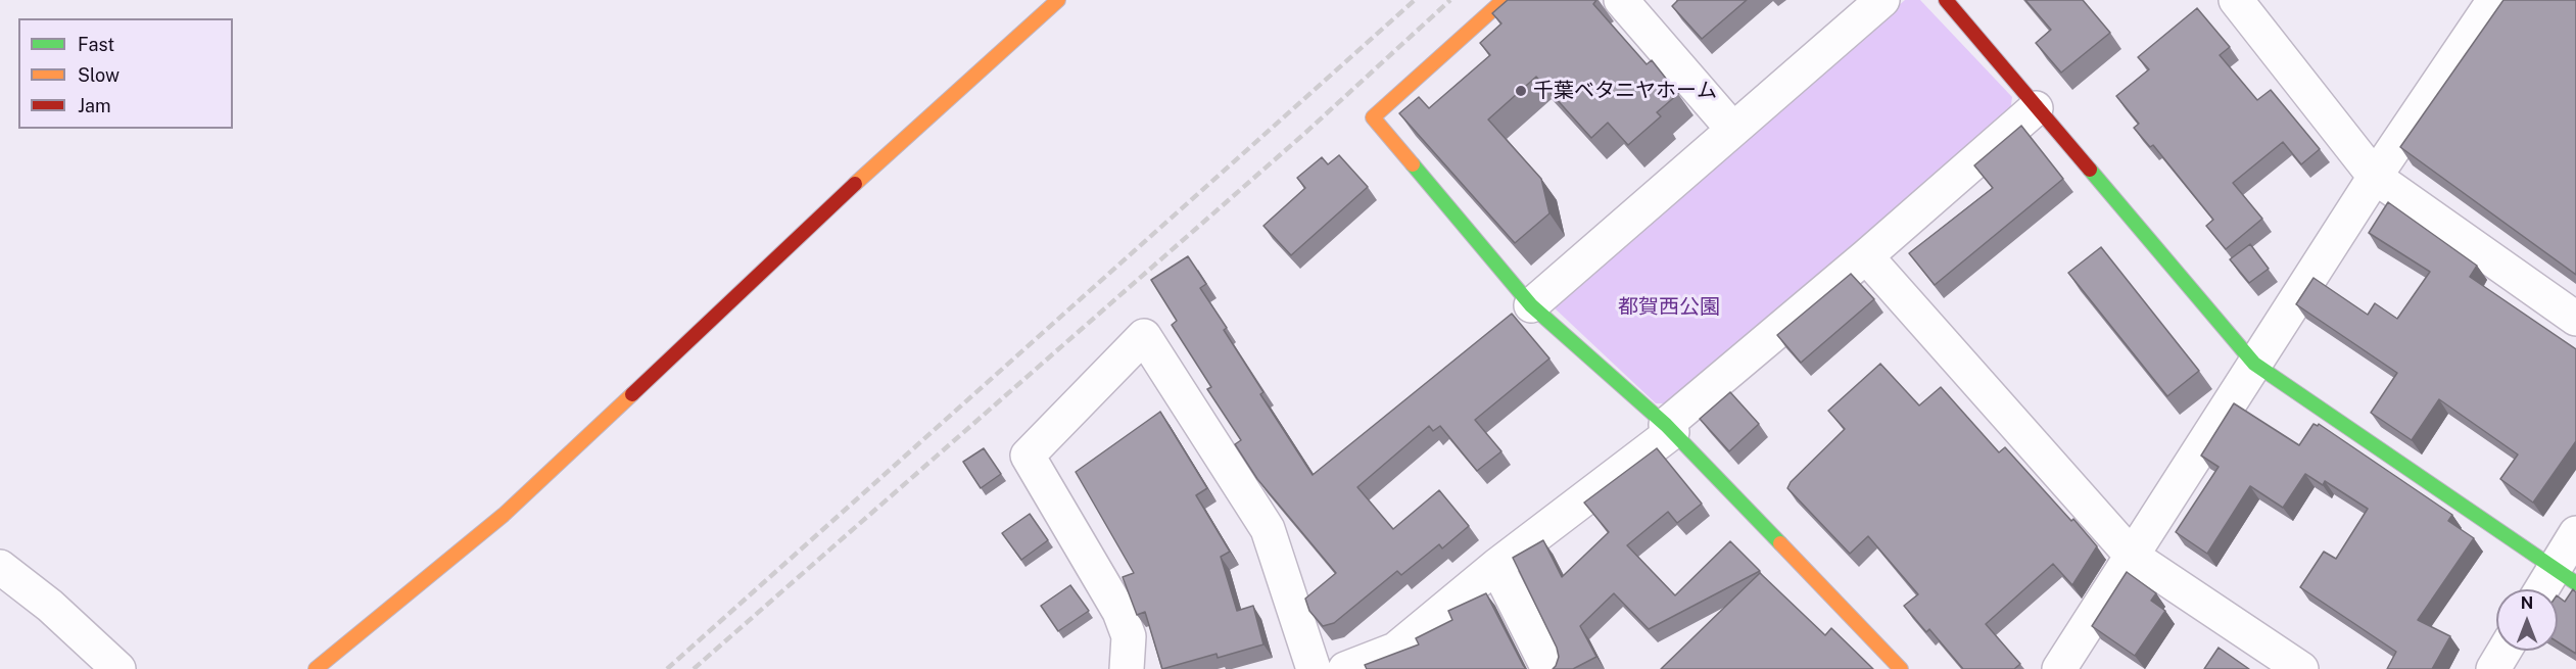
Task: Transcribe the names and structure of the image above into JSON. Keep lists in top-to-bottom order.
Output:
{
  "parks": ["都賀西公園"],
  "places": ["千葉ベタニヤホーム"],
  "legend": ["Fast", "Slow", "Jam"],
  "north": "top"
}
